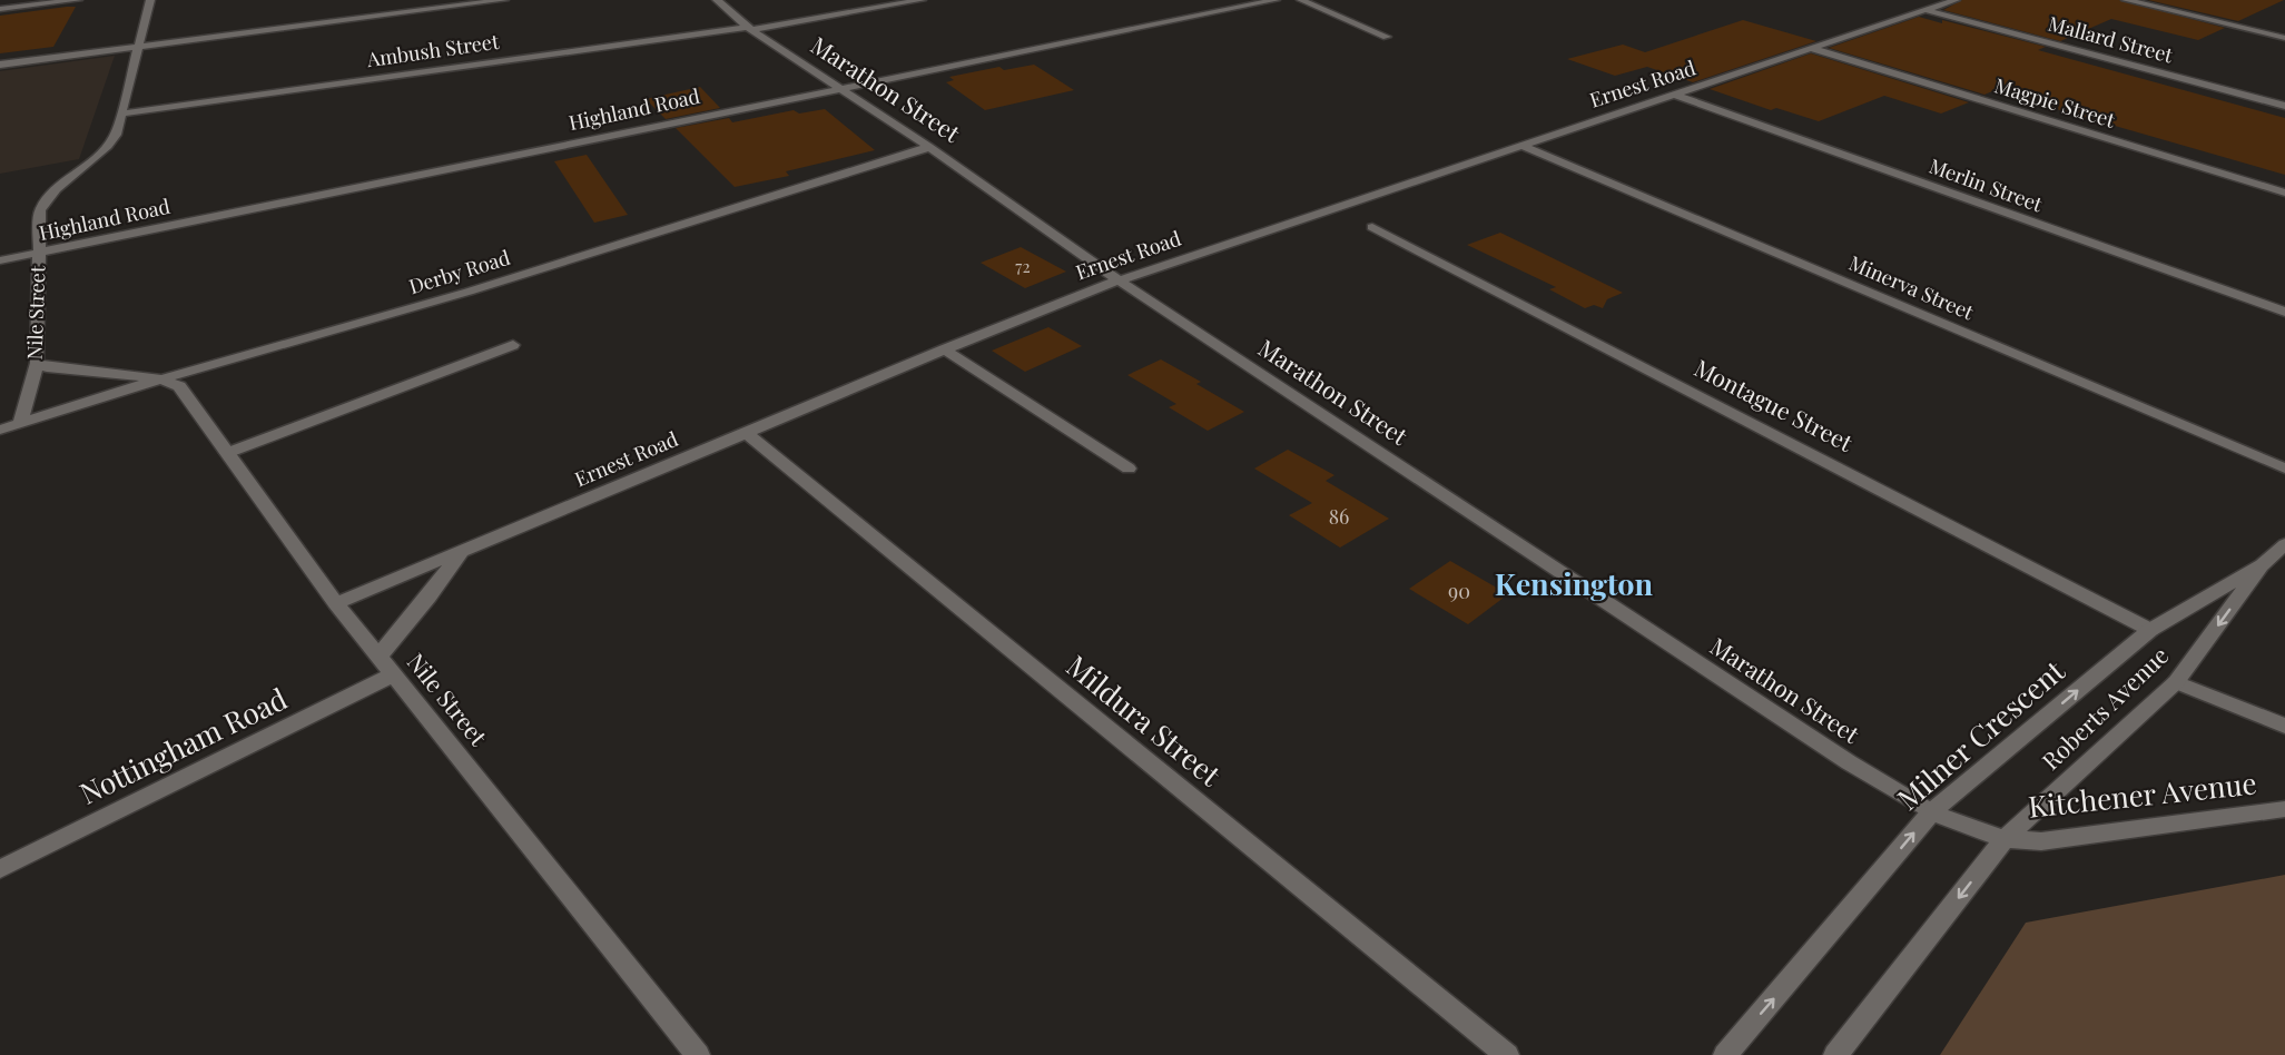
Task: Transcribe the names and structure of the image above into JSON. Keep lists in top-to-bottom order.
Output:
{
  "streets": {
    "street": [
      "Mallard Street",
      "Ambush Street",
      "Ernest Road",
      "Marathon Street",
      "Magpie Street",
      "Highland Road",
      "Merlin Street",
      "Derby Road",
      "Minerva Street",
      "Nile Street",
      "Montague Street",
      "Roberts Avenue",
      "Mildura Street",
      "Milner Crescent",
      "Nottingham Road",
      "Kitchener Avenue"
    ]
  },
  "crossings": [
    ["Mallard Street", "Ernest Road"],
    ["Ambush Street", "Marathon Street"],
    ["Ambush Street", "Nile Street"],
    ["Ernest Road", "Marathon Street"],
    ["Ernest Road", "Magpie Street"],
    ["Ernest Road", "Merlin Street"],
    ["Ernest Road", "Minerva Street"],
    ["Ernest Road", "Nile Street"],
    ["Ernest Road", "Mildura Street"],
    ["Marathon Street", "Highland Road"],
    ["Marathon Street", "Derby Road"],
    ["Marathon Street", "Milner Crescent"],
    ["Marathon Street", "Kitchener Avenue"],
    ["Highland Road", "Nile Street"],
    ["Derby Road", "Nile Street"],
    ["Nile Street", "Nottingham Road"],
    ["Montague Street", "Milner Crescent"],
    ["Roberts Avenue", "Milner Crescent"],
    ["Roberts Avenue", "Kitchener Avenue"],
    ["Milner Crescent", "Kitchener Avenue"]
  ],
  "one_way": ["Roberts Avenue"],
  "districts": ["Kensington"],
  "house_numbers": ["72", "86", "90"]
}
